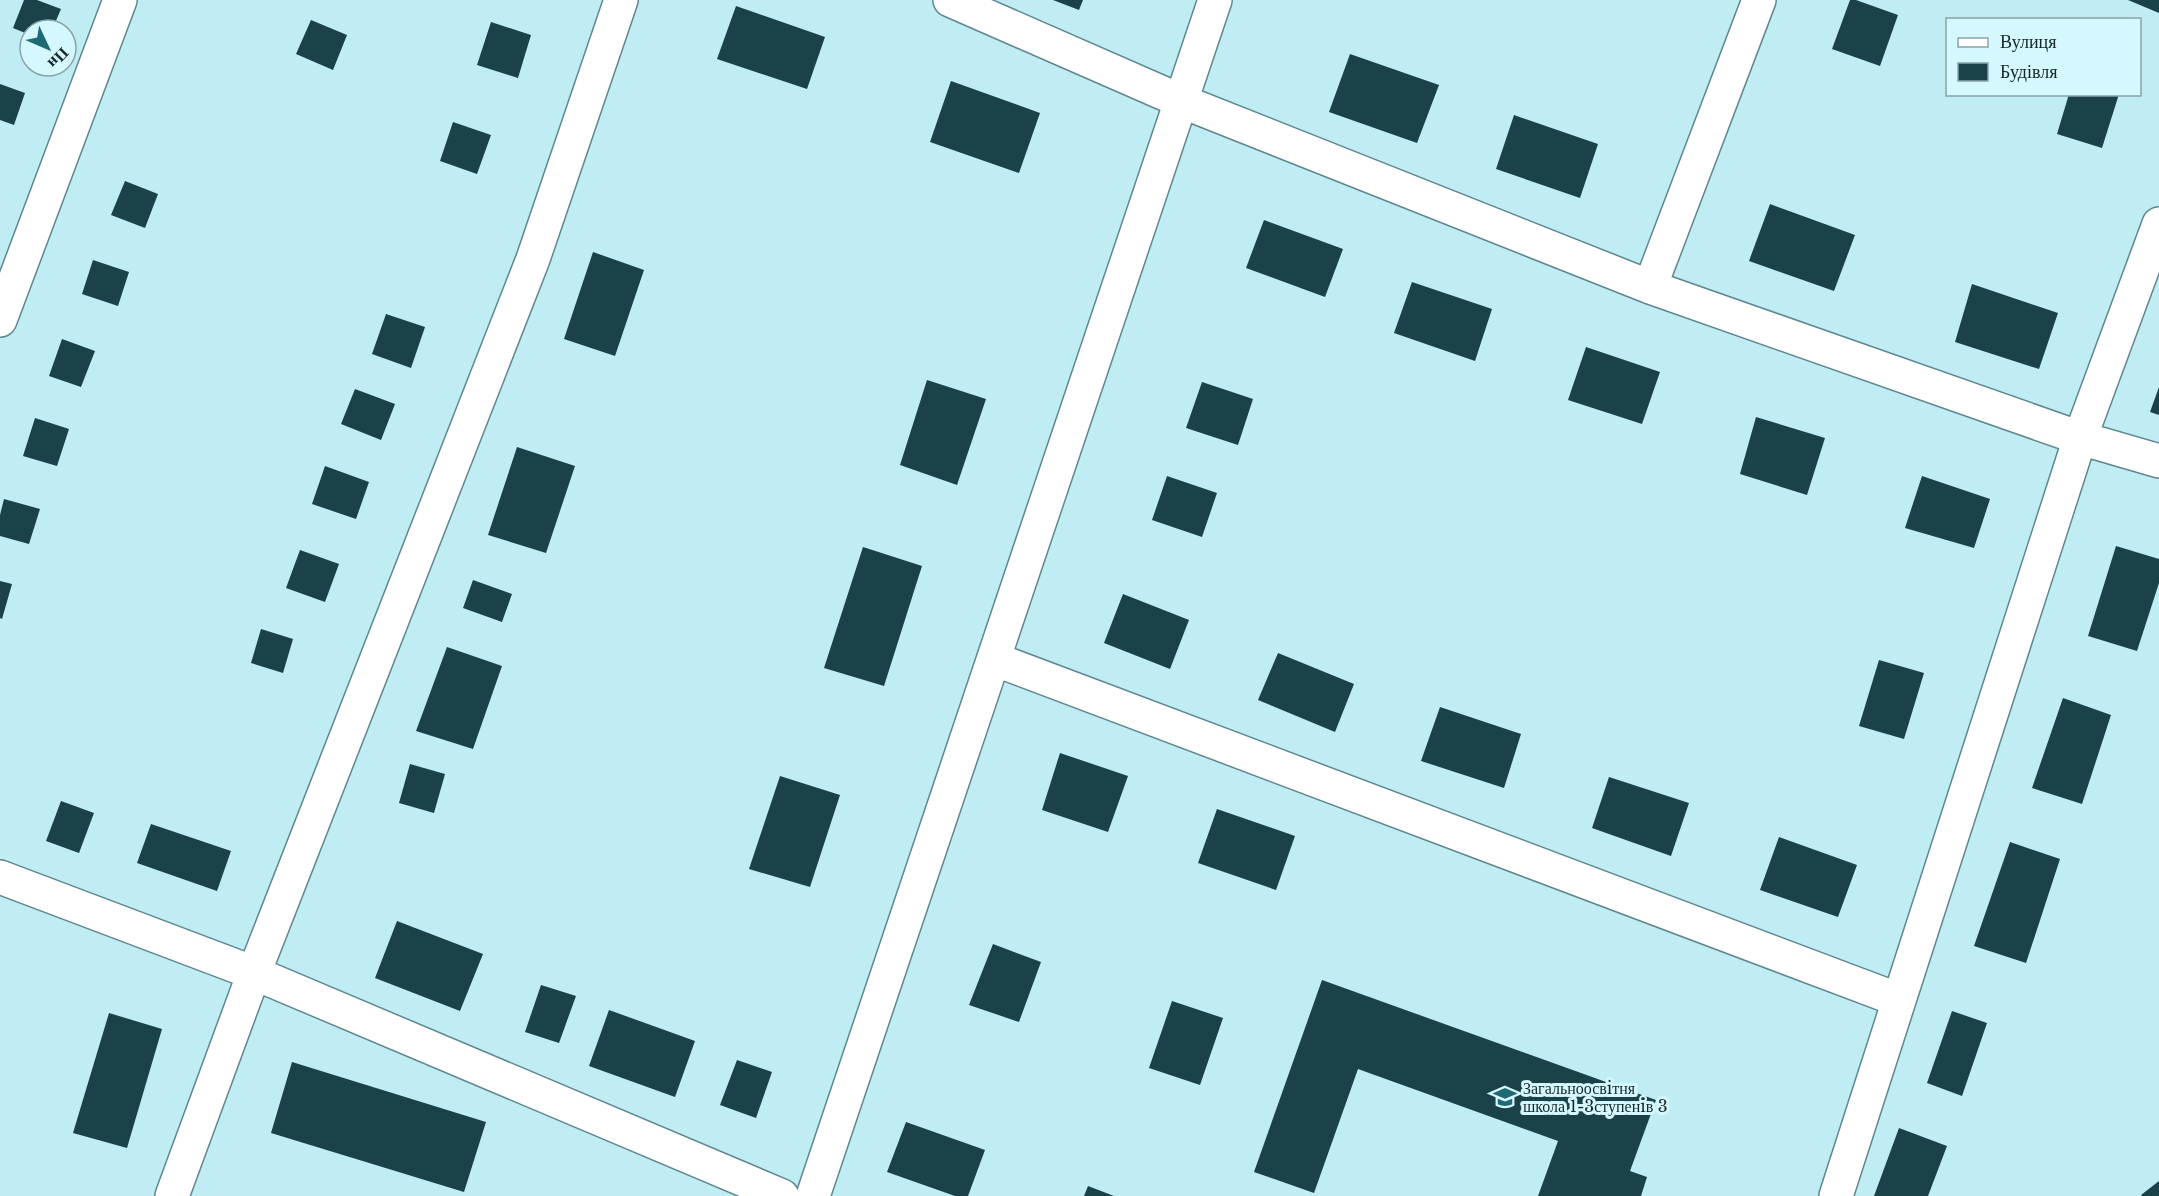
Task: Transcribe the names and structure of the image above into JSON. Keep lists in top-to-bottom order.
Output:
{
  "places": {
    "school or university": ["Загальноосвiтня школа 1-3ступенiв 3"]
  },
  "legend": ["Вулиця", "Будівля"],
  "north": "bottom right"
}
